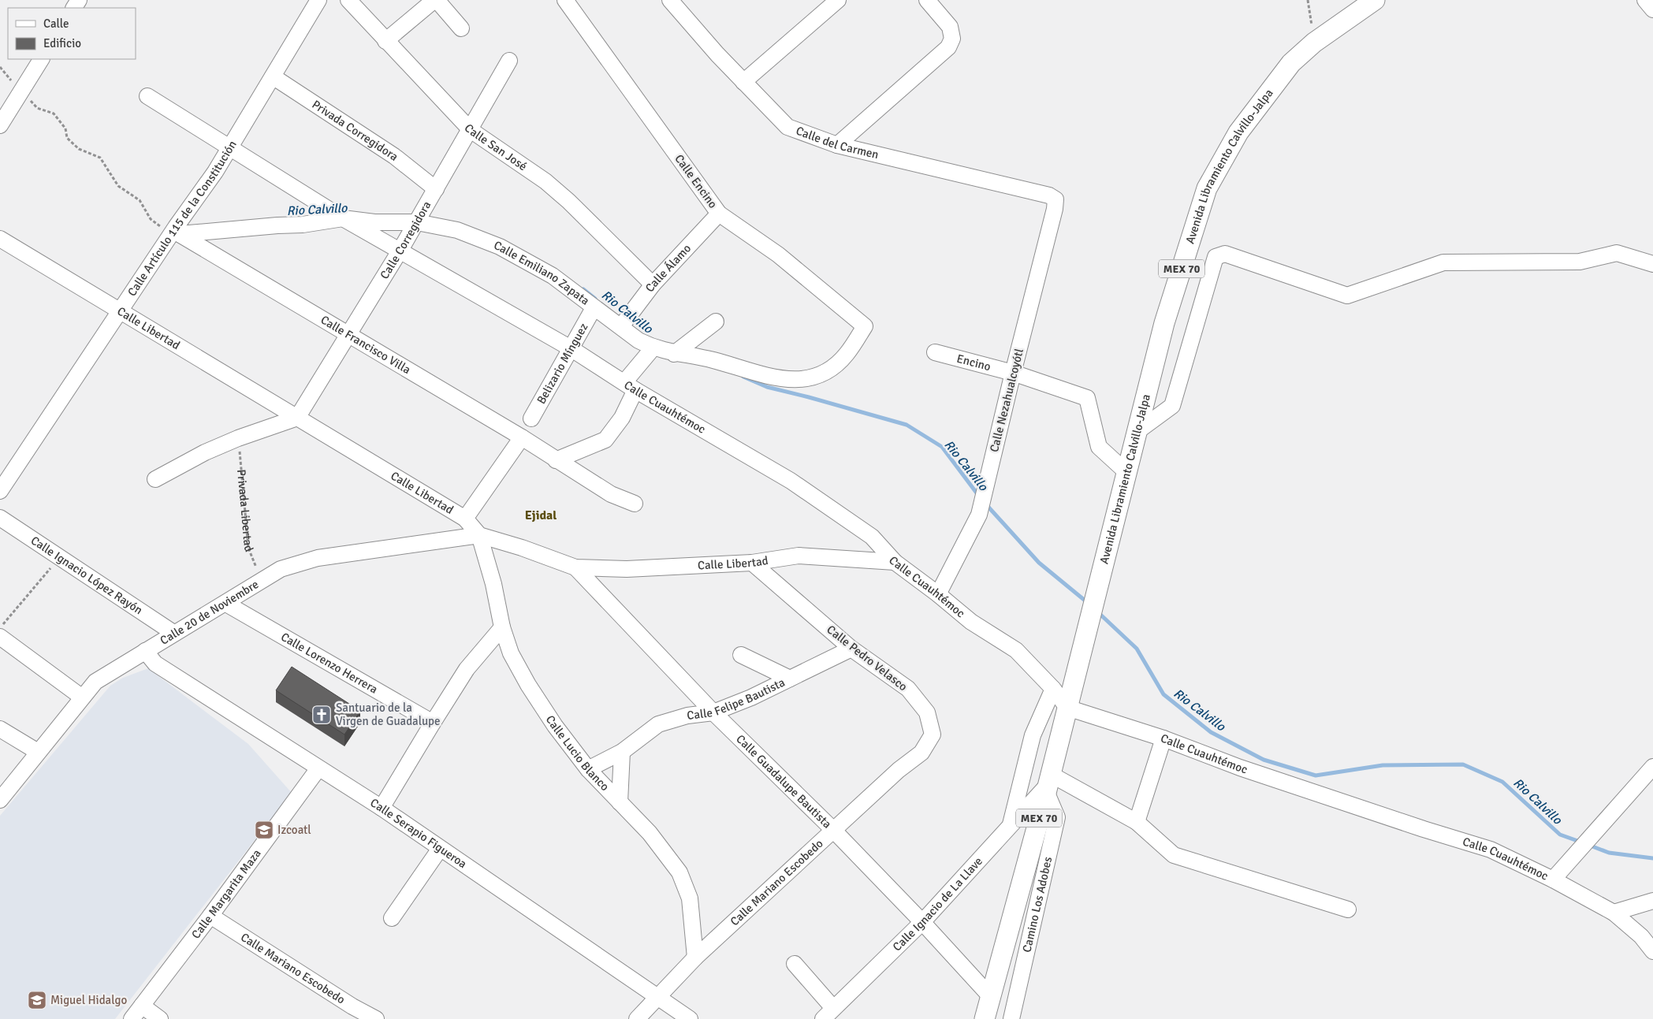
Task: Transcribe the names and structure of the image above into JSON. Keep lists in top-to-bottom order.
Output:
{
  "streets": {
    "main road": ["Avenida Libramiento Calvillo-Jalpa", "MEX 70"],
    "street": [
      "Privada Corregidora",
      "Calle del Carmen",
      "Calle San José",
      "Calle Encino",
      "Calle Artículo 115 de la Constitución",
      "Calle Corregidora",
      "Calle Álamo",
      "Calle Emiliano Zapata",
      "Calle Libertad",
      "Calle Francisco Villa",
      "Encino",
      "Belizario Mínguez",
      "Calle Nezahualcoyótl",
      "Calle Cuauhtémoc",
      "Calle Ignacio López Rayón",
      "Calle 20 de Noviembre",
      "Calle Pedro Velasco",
      "Calle Lorenzo Herrera",
      "Calle Felipe Bautista",
      "Calle Lucio Blanco",
      "Calle Guadalupe Bautista",
      "Calle Serapio Figueroa",
      "Calle Mariano Escobedo",
      "Calle Margarita Maza",
      "Calle Ignacio de La Llave",
      "Camino Los Adobes"
    ],
    "path": ["Privada Libertad"]
  },
  "crossings": [
    ["Privada Corregidora", "Calle Artículo 115 de la Constitución"],
    ["Privada Corregidora", "Calle Corregidora"],
    ["Calle del Carmen", "Calle Nezahualcoyótl"],
    ["Calle San José", "Calle Corregidora"],
    ["Calle San José", "Calle Álamo"],
    ["Avenida Libramiento Calvillo-Jalpa", "Encino"],
    ["Avenida Libramiento Calvillo-Jalpa", "Calle Cuauhtémoc"],
    ["Avenida Libramiento Calvillo-Jalpa", "Calle Guadalupe Bautista"],
    ["Avenida Libramiento Calvillo-Jalpa", "Calle Ignacio de La Llave"],
    ["Avenida Libramiento Calvillo-Jalpa", "Camino Los Adobes"],
    ["Calle Encino", "Calle Álamo"],
    ["Calle Encino", "Calle Emiliano Zapata"],
    ["Calle Artículo 115 de la Constitución", "Calle Emiliano Zapata"],
    ["Calle Artículo 115 de la Constitución", "Calle Libertad"],
    ["Calle Artículo 115 de la Constitución", "Calle Francisco Villa"],
    ["Calle Artículo 115 de la Constitución", "Calle Cuauhtémoc"],
    ["Calle Corregidora", "Calle Emiliano Zapata"],
    ["Calle Corregidora", "Calle Libertad"],
    ["Calle Corregidora", "Calle Francisco Villa"],
    ["Calle Corregidora", "Calle Cuauhtémoc"],
    ["Calle Álamo", "Calle Emiliano Zapata"],
    ["Calle Emiliano Zapata", "Calle Francisco Villa"],
    ["Calle Emiliano Zapata", "Belizario Mínguez"],
    ["Calle Emiliano Zapata", "Calle Cuauhtémoc"],
    ["Calle Libertad", "Calle Cuauhtémoc"],
    ["Calle Libertad", "Calle 20 de Noviembre"],
    ["Calle Libertad", "Calle Pedro Velasco"],
    ["Calle Libertad", "Calle Lucio Blanco"],
    ["Calle Libertad", "Calle Guadalupe Bautista"],
    ["Encino", "Calle Nezahualcoyótl"],
    ["Belizario Mínguez", "Calle Cuauhtémoc"],
    ["Calle Nezahualcoyótl", "Calle Cuauhtémoc"],
    ["Privada Libertad", "Calle 20 de Noviembre"],
    ["Calle Ignacio López Rayón", "Calle 20 de Noviembre"],
    ["Calle 20 de Noviembre", "Calle Lorenzo Herrera"],
    ["Calle 20 de Noviembre", "Calle Lucio Blanco"],
    ["Calle 20 de Noviembre", "Calle Serapio Figueroa"],
    ["Calle Pedro Velasco", "Calle Felipe Bautista"],
    ["Calle Pedro Velasco", "Calle Mariano Escobedo"],
    ["Calle Felipe Bautista", "Calle Lucio Blanco"],
    ["Calle Felipe Bautista", "Calle Guadalupe Bautista"],
    ["Calle Lucio Blanco", "Calle Mariano Escobedo"],
    ["Calle Guadalupe Bautista", "Calle Mariano Escobedo"],
    ["Calle Guadalupe Bautista", "Calle Ignacio de La Llave"],
    ["Calle Serapio Figueroa", "Calle Mariano Escobedo"],
    ["Calle Serapio Figueroa", "Calle Margarita Maza"],
    ["Calle Mariano Escobedo", "Calle Margarita Maza"],
    ["Calle Ignacio de La Llave", "Camino Los Adobes"]
  ],
  "districts": ["Ejidal"],
  "water": ["Rio Calvillo"],
  "places": {
    "church": ["Santuario de la Virgen de Guadalupe"],
    "school or university": ["Izcoatl", "Miguel Hidalgo"]
  },
  "legend": ["Calle", "Edificio"]
}
